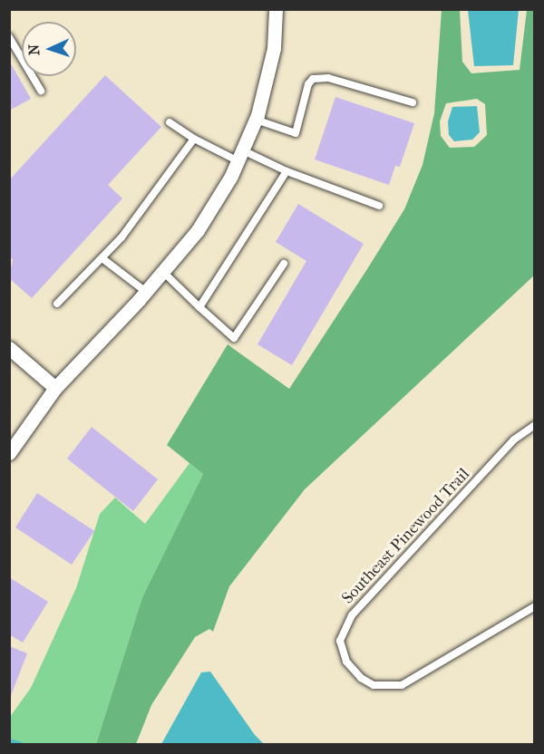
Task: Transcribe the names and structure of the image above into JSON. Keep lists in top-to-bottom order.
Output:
{
  "streets": {
    "lane": ["Southeast Pinewood Trail"]
  },
  "north": "left"
}
